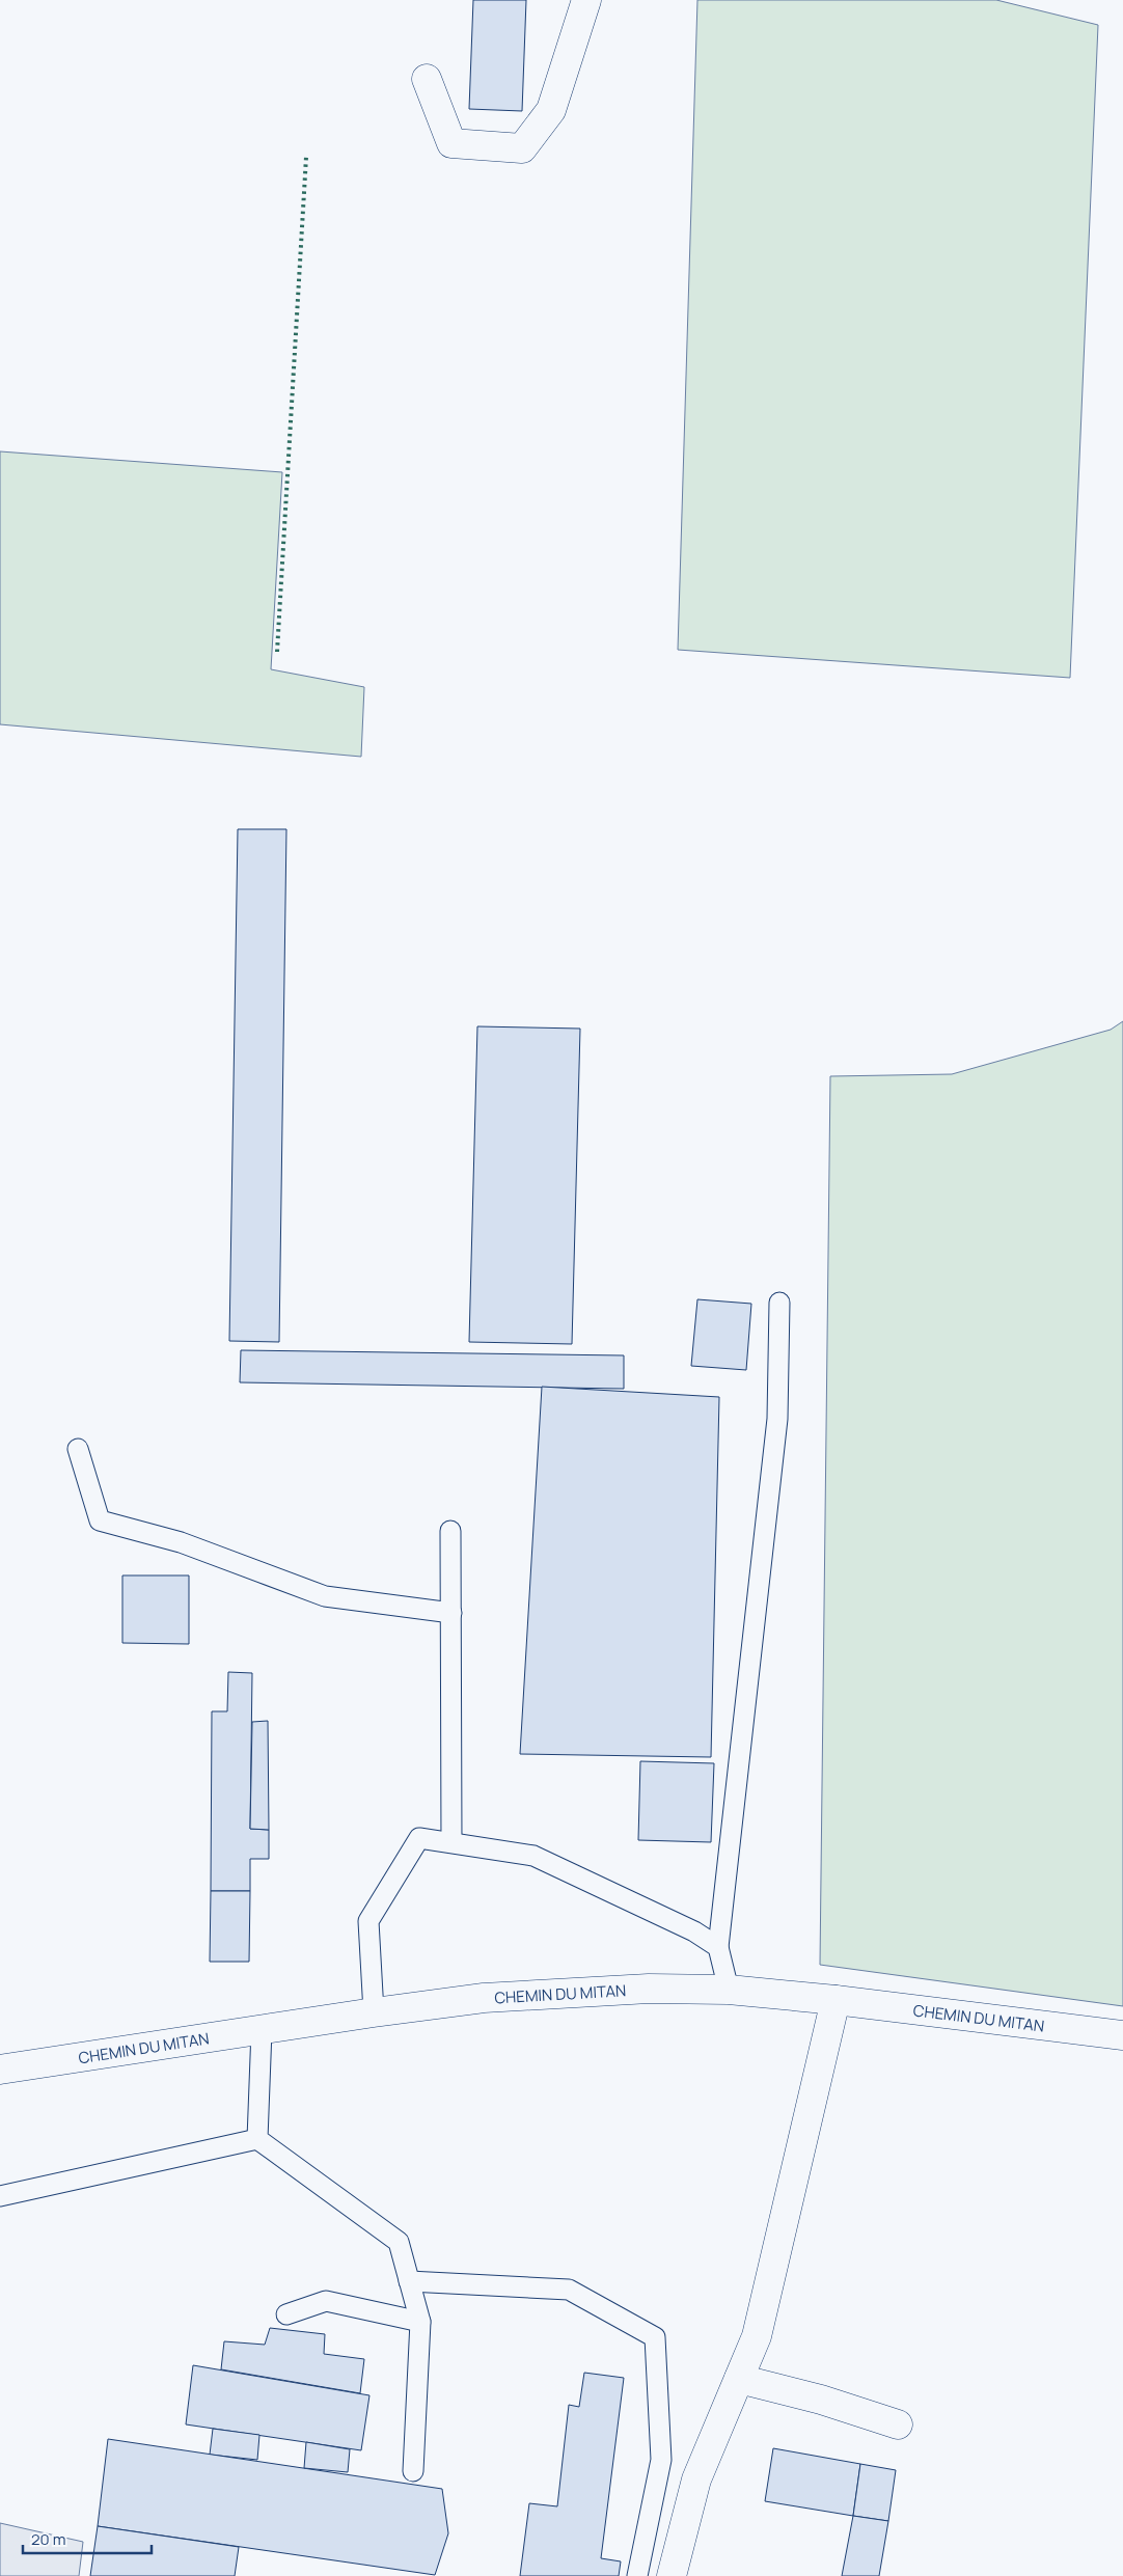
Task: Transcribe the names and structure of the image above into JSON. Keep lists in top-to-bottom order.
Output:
{
  "streets": {
    "street": ["CHEMIN DU MITAN"]
  },
  "scale_bar": "20 m"
}
